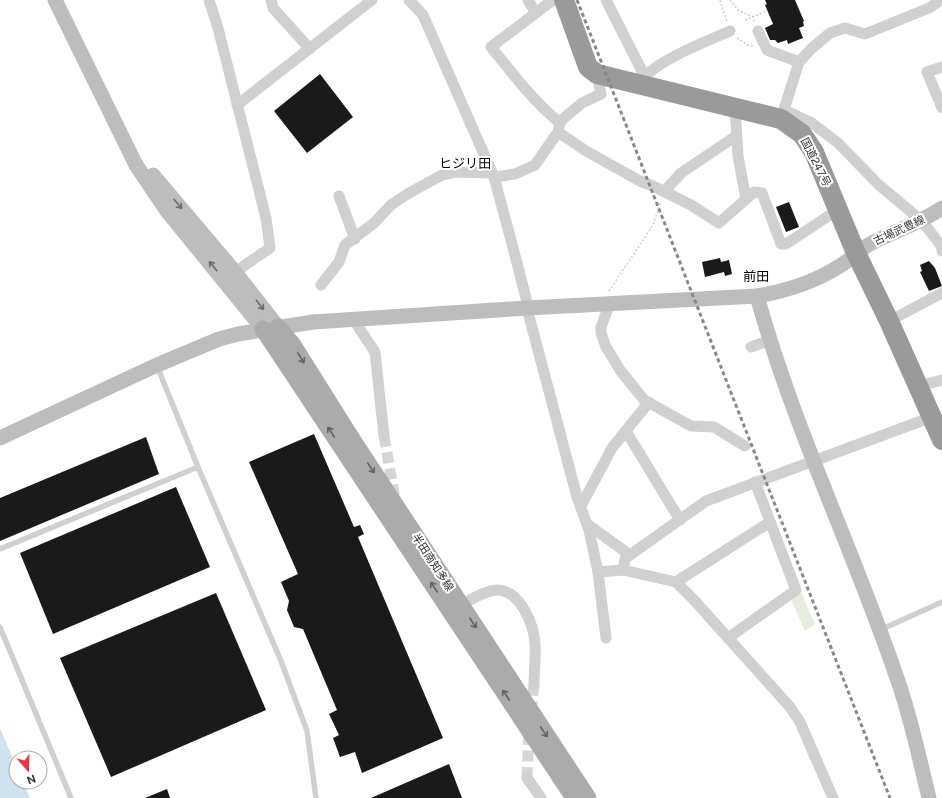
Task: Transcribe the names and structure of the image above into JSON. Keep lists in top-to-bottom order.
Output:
{
  "streets": {
    "highway": ["国道247号"],
    "main road": ["半田南知多線"],
    "street": ["古場武豊線"]
  },
  "crossings": [
    ["国道247号", "古場武豊線"],
    ["古場武豊線", "半田南知多線"]
  ],
  "districts": ["ヒジリ田", "前田"],
  "north": "bottom"
}
